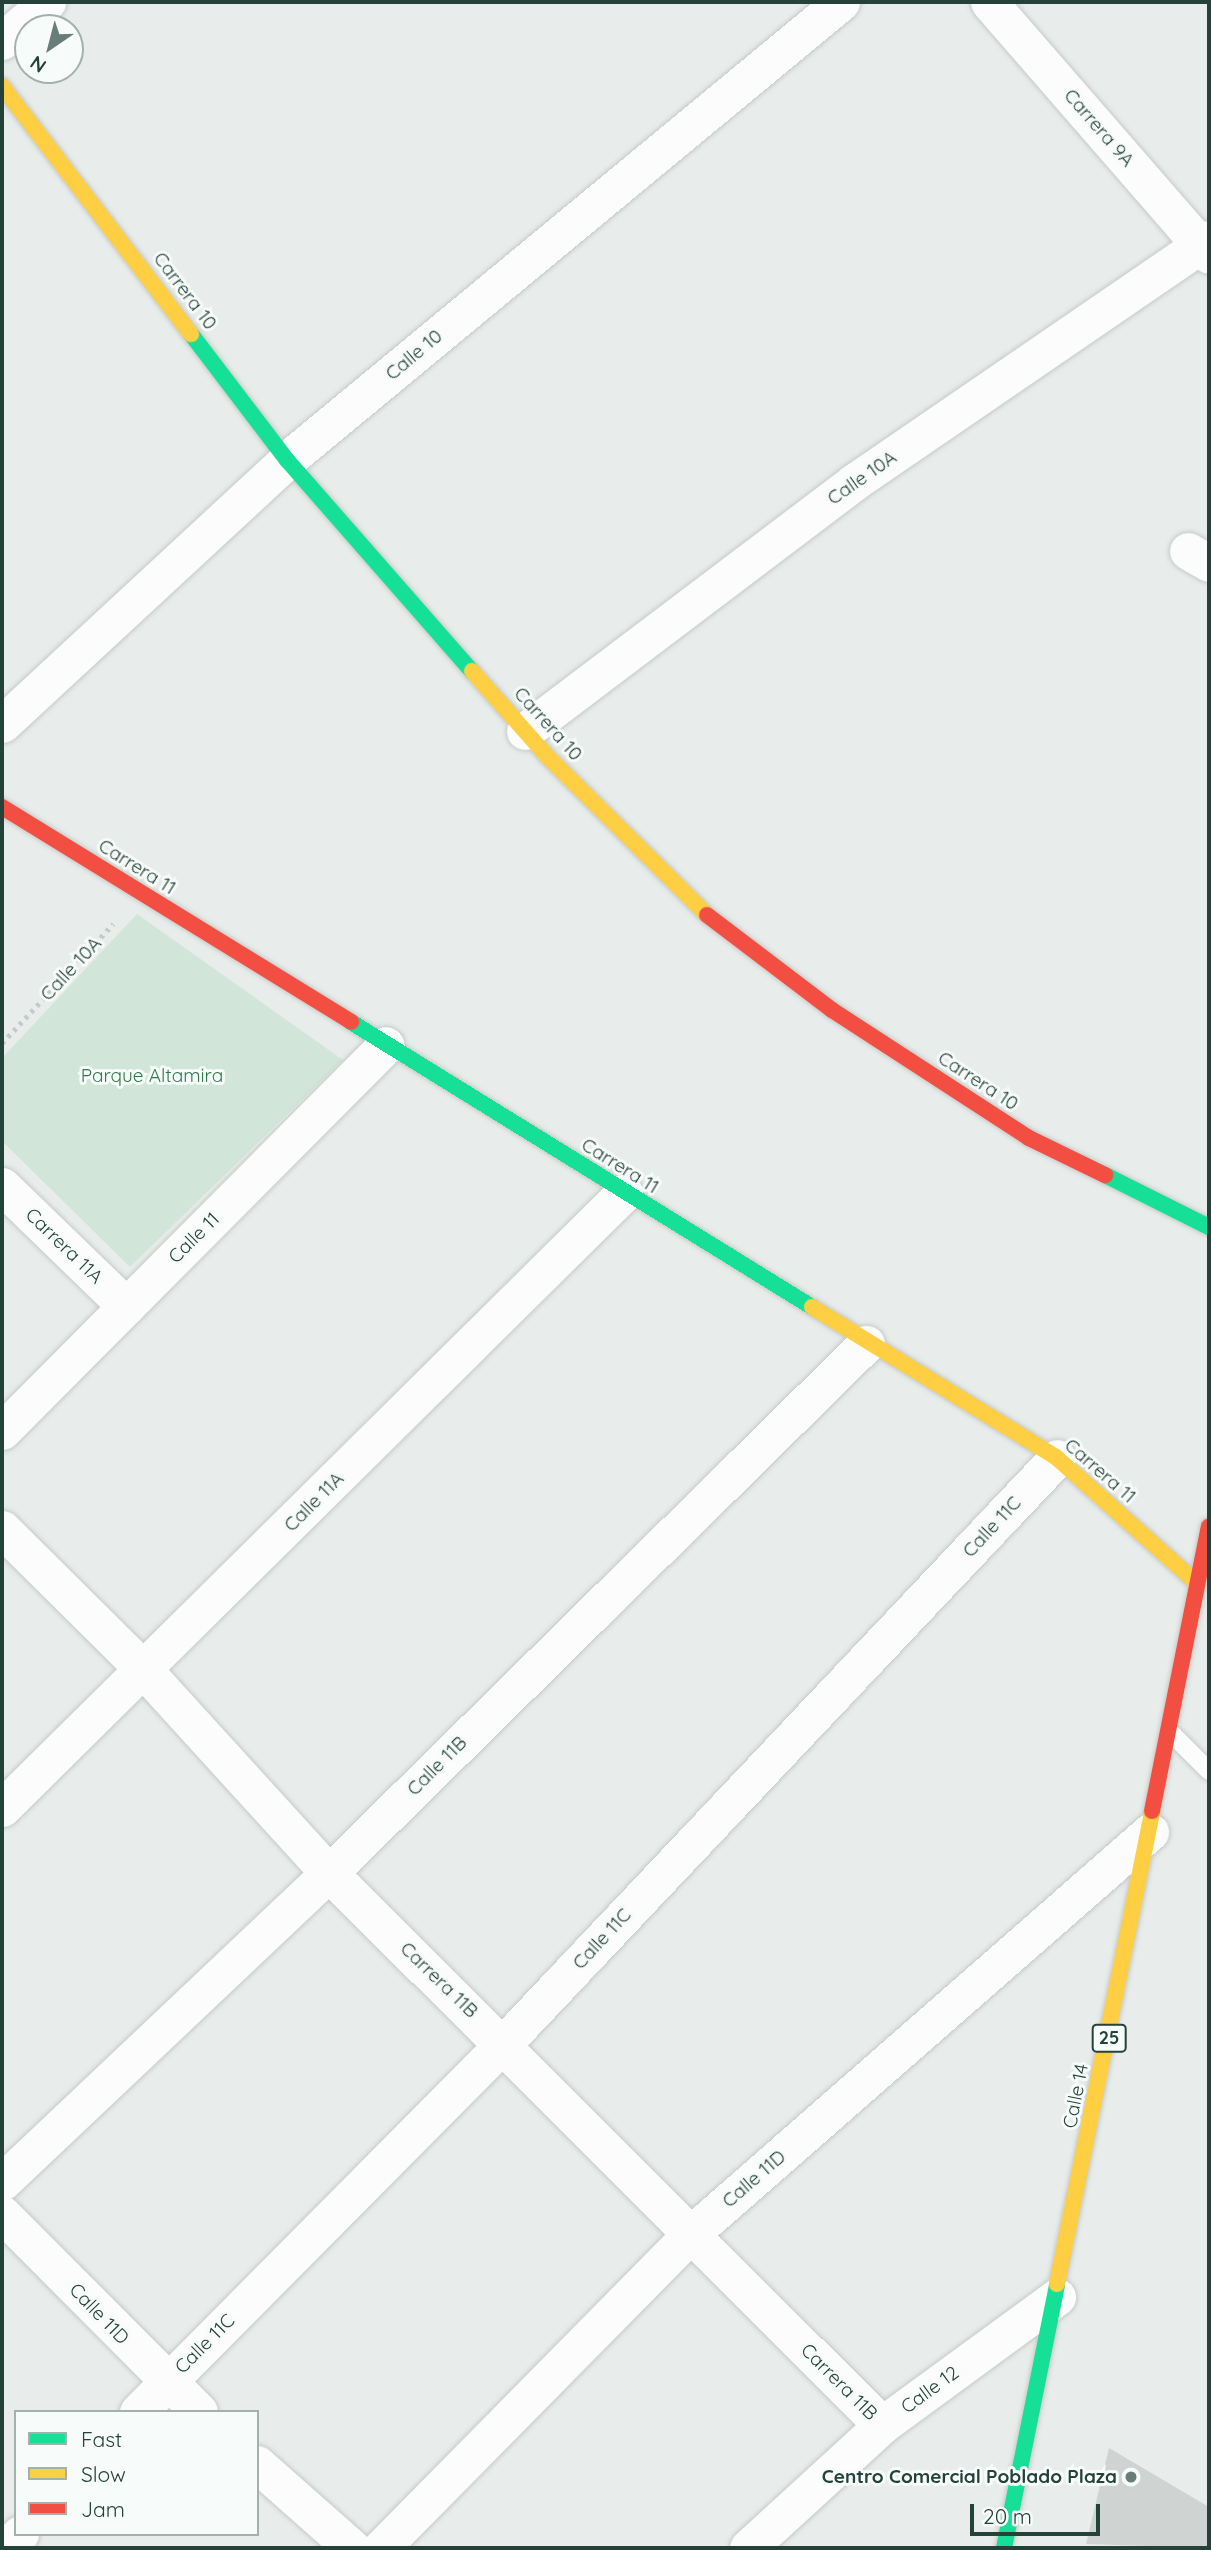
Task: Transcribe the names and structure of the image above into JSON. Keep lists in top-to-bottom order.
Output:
{
  "streets": {
    "main road": [
      "Carrera 10",
      "Carrera 11",
      "25",
      "Calle 14"
    ],
    "street": [
      "Carrera 9A",
      "Calle 10",
      "Calle 10A",
      "Calle 11",
      "Carrera 11A",
      "Calle 11A",
      "Calle 11C",
      "Calle 11B",
      "Carrera 11B",
      "Calle 11D",
      "Calle 12"
    ]
  },
  "crossings": [
    ["Carrera 9A", "Calle 10A"],
    ["Carrera 10", "Calle 10"],
    ["Carrera 10", "Calle 10A"],
    ["Calle 10A", "Carrera 11"],
    ["Carrera 11", "Calle 11"],
    ["Carrera 11", "Calle 11A"],
    ["Carrera 11", "Calle 11C"],
    ["Carrera 11", "Calle 11B"],
    ["Carrera 11", "Calle 14"],
    ["Calle 11", "Carrera 11A"],
    ["Calle 11A", "Carrera 11B"],
    ["Calle 11C", "Carrera 11B"],
    ["Calle 11C", "Calle 11D"],
    ["Calle 11B", "Carrera 11B"],
    ["Carrera 11B", "Calle 11D"],
    ["Carrera 11B", "Calle 12"],
    ["Calle 14", "Calle 11D"],
    ["Calle 14", "Calle 12"]
  ],
  "parks": ["Parque Altamira"],
  "places": ["Centro Comercial Poblado Plaza"],
  "legend": ["Fast", "Slow", "Jam"],
  "scale_bar": "20 m",
  "north": "bottom left"
}
